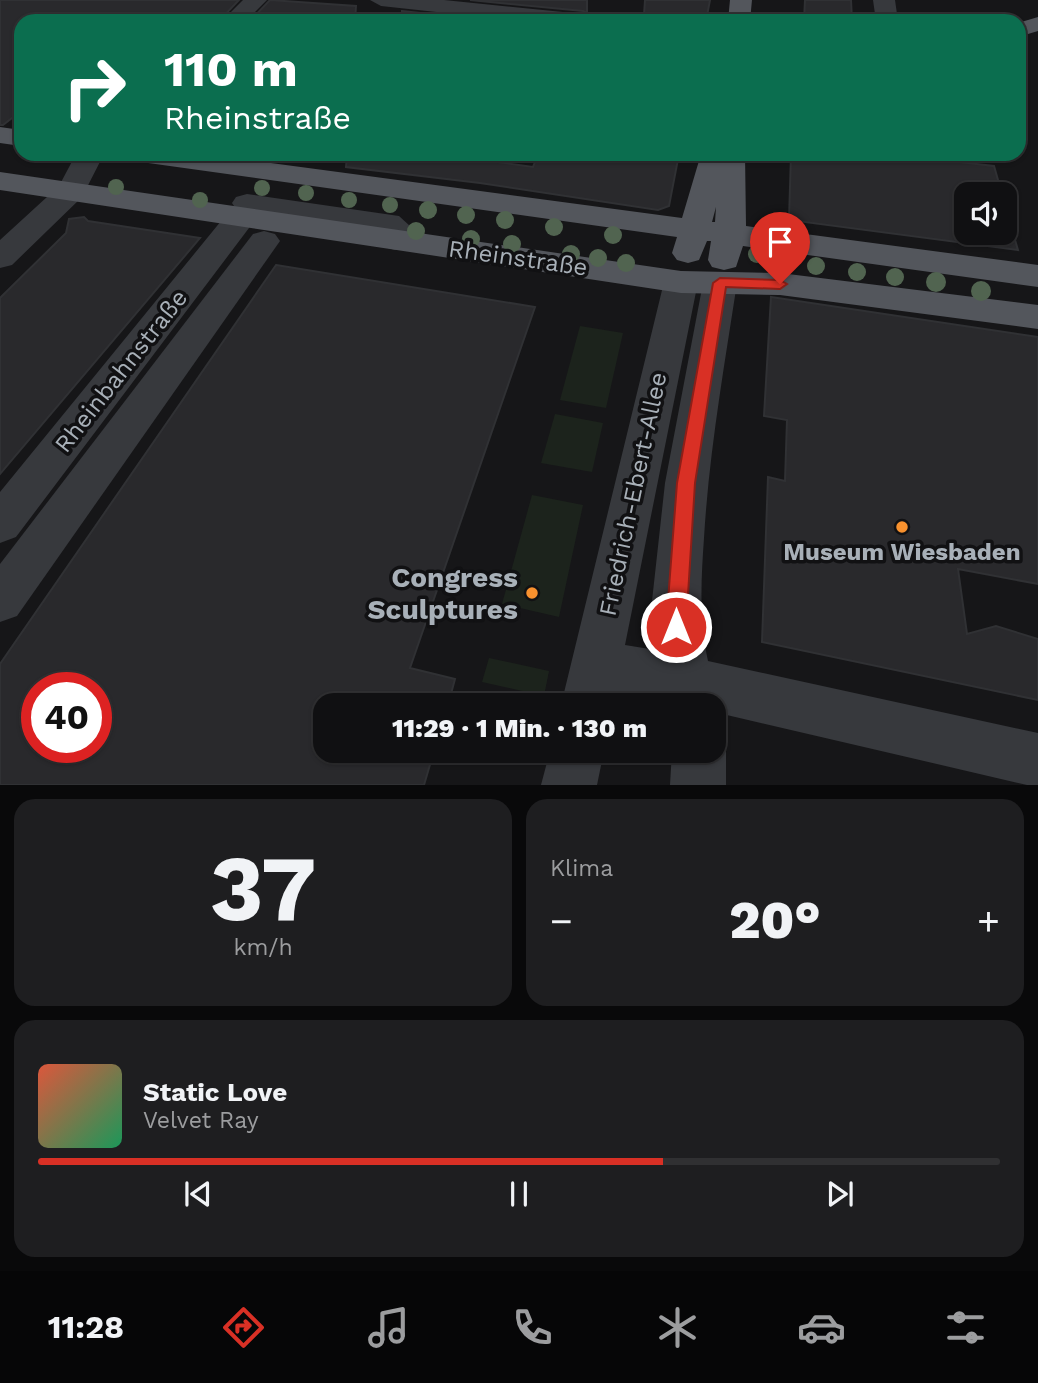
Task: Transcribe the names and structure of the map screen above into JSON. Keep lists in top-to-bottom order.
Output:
{
  "streets": {
    "main road": ["Rheinstraße"],
    "street": ["Rheinbahnstraße", "Friedrich-Ebert-Allee"]
  },
  "crossings": [
    ["Rheinstraße", "Rheinbahnstraße"],
    ["Rheinstraße", "Friedrich-Ebert-Allee"]
  ],
  "places": ["Museum Wiesbaden", "Congress Sculptures"],
  "page": {
    "turn": ["110 m", "Rheinstraße"],
    "limit": "40",
    "trip": "11:29 · 1 Min. · 130 m",
    "tile": [
      ["37", "km/h"],
      "Klima"
    ],
    "heat": ["−", "20°", "+"],
    "song": ["Static Love", "Velvet Ray"],
    "tabs": "11:28"
  }
}
